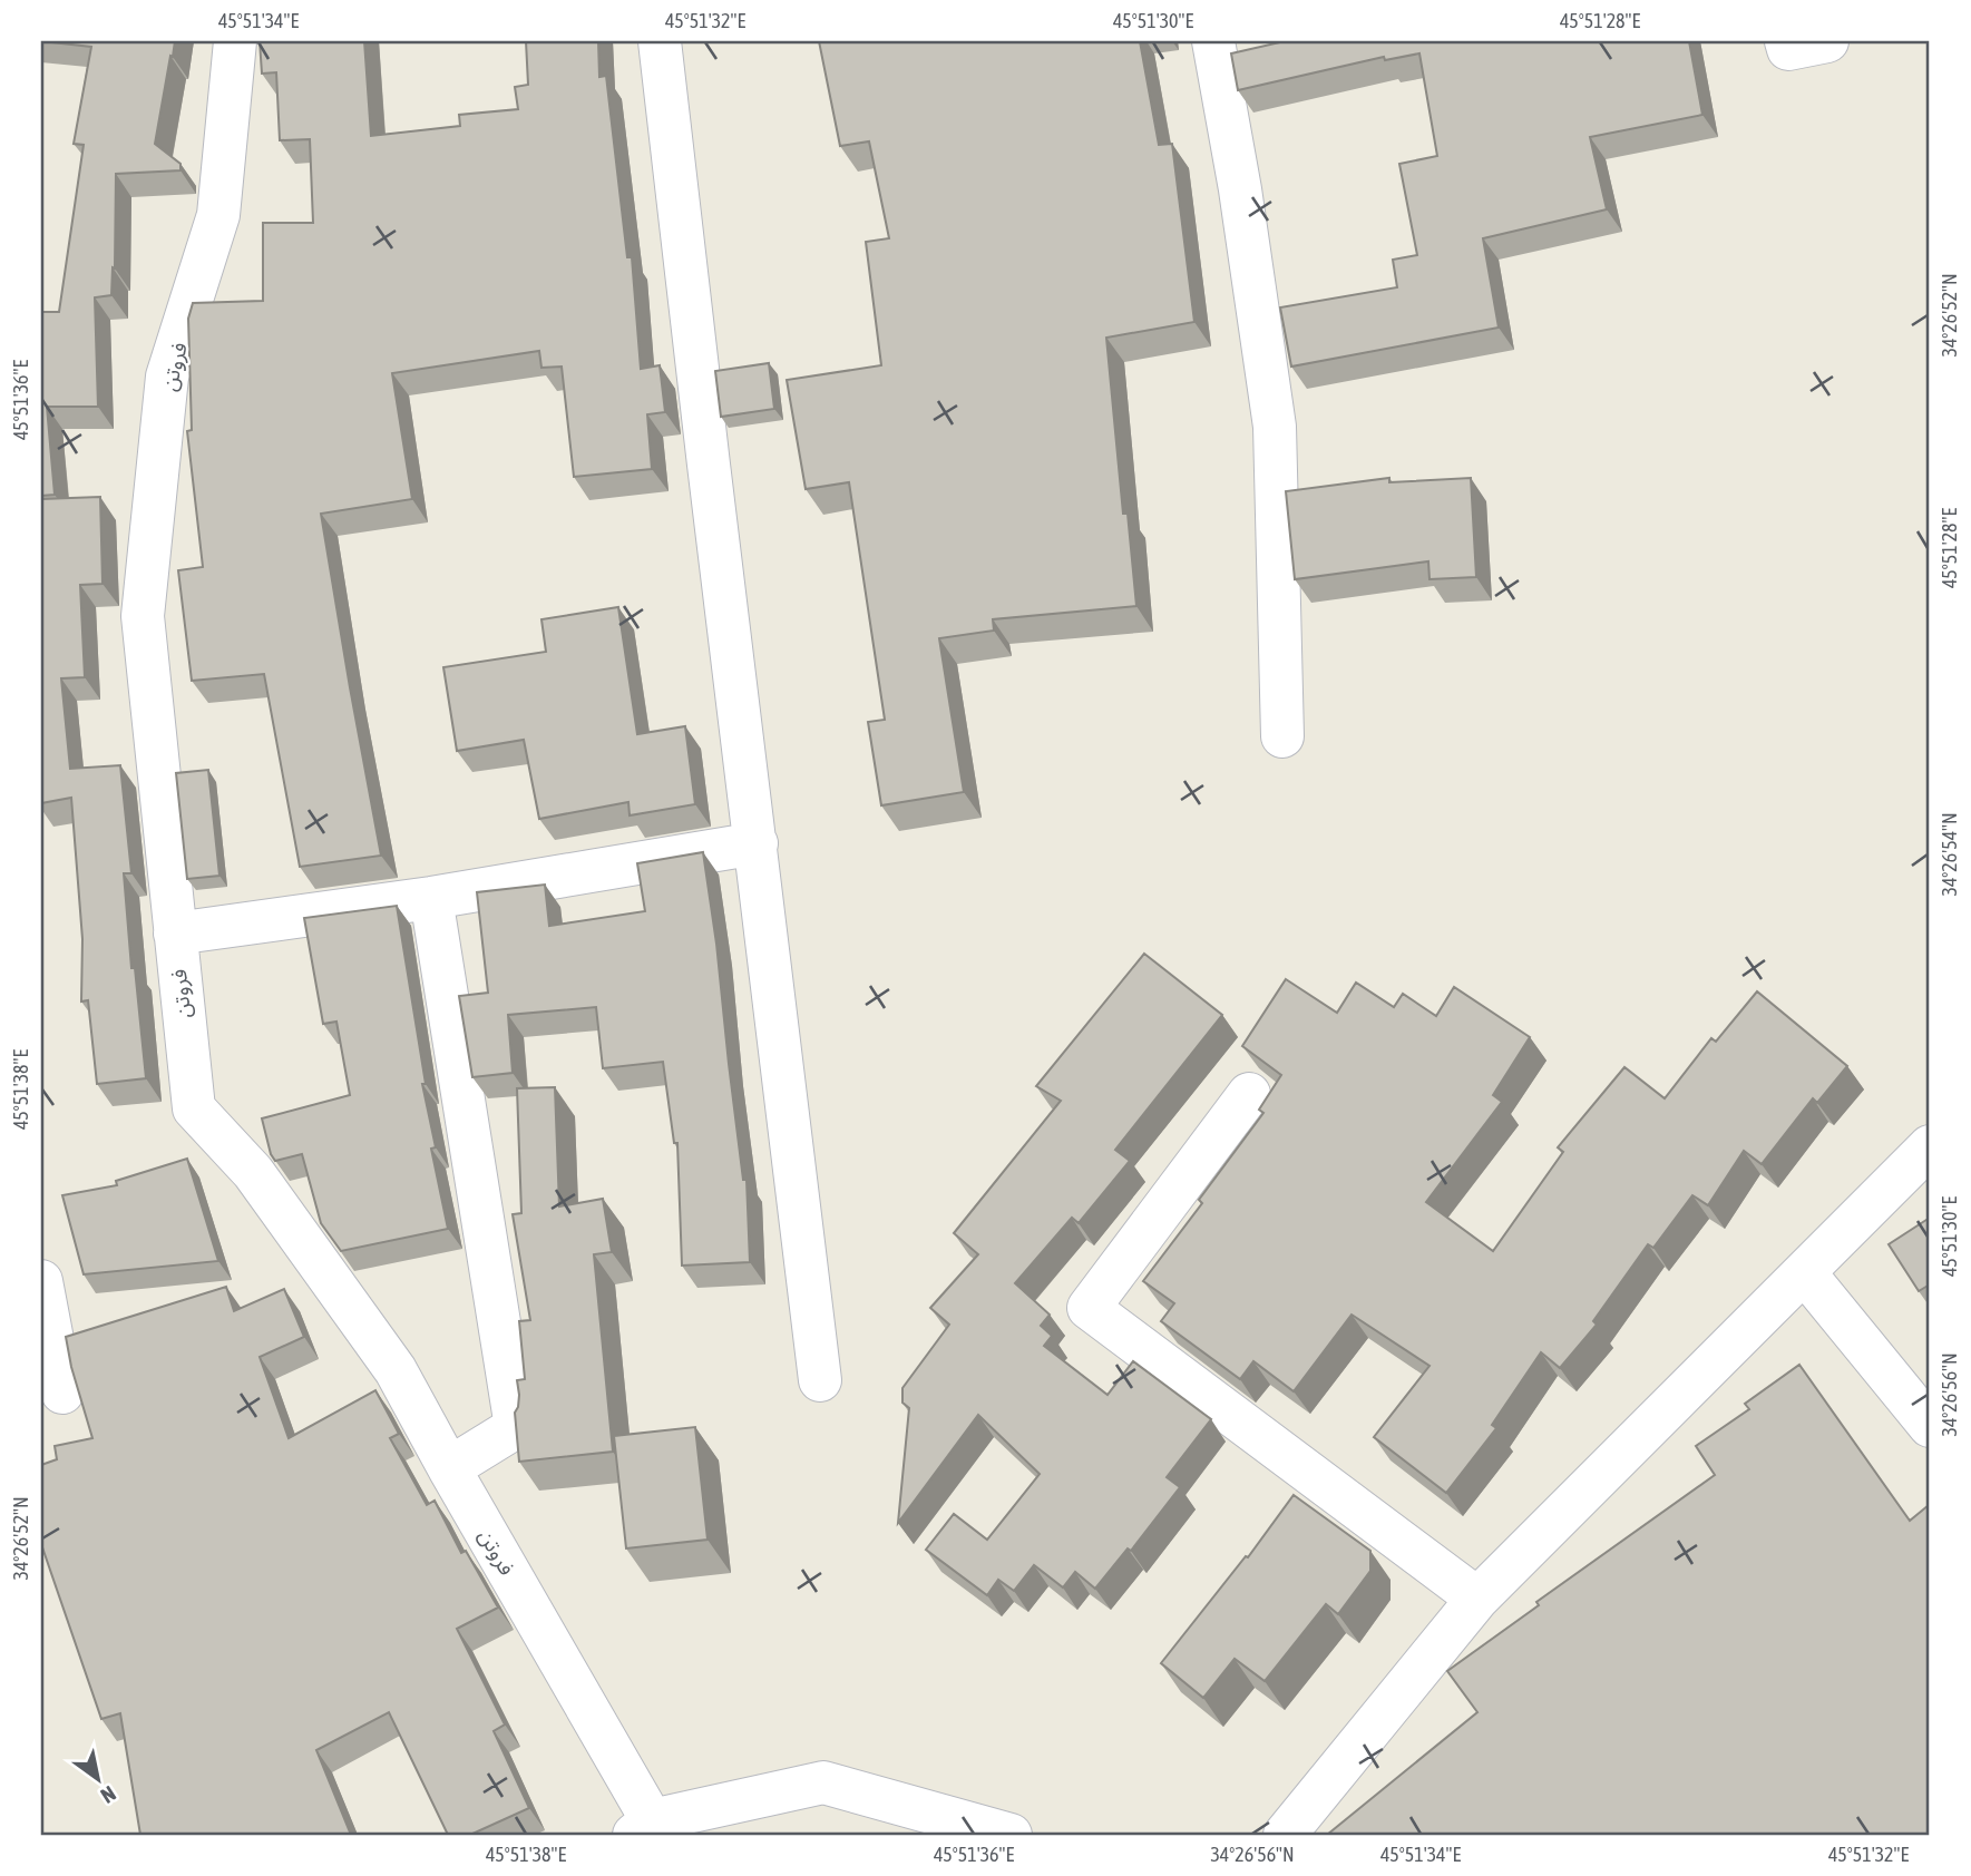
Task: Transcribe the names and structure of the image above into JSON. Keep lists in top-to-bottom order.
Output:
{
  "streets": {
    "street": ["فروتن"]
  },
  "north": "bottom right",
  "coordinates": [
    "45°51'34\"E",
    "45°51'32\"E",
    "45°51'30\"E",
    "45°51'28\"E",
    "34°26'52\"N",
    "45°51'36\"E",
    "34°26'54\"N",
    "45°51'38\"E",
    "34°26'56\"N"
  ]
}
